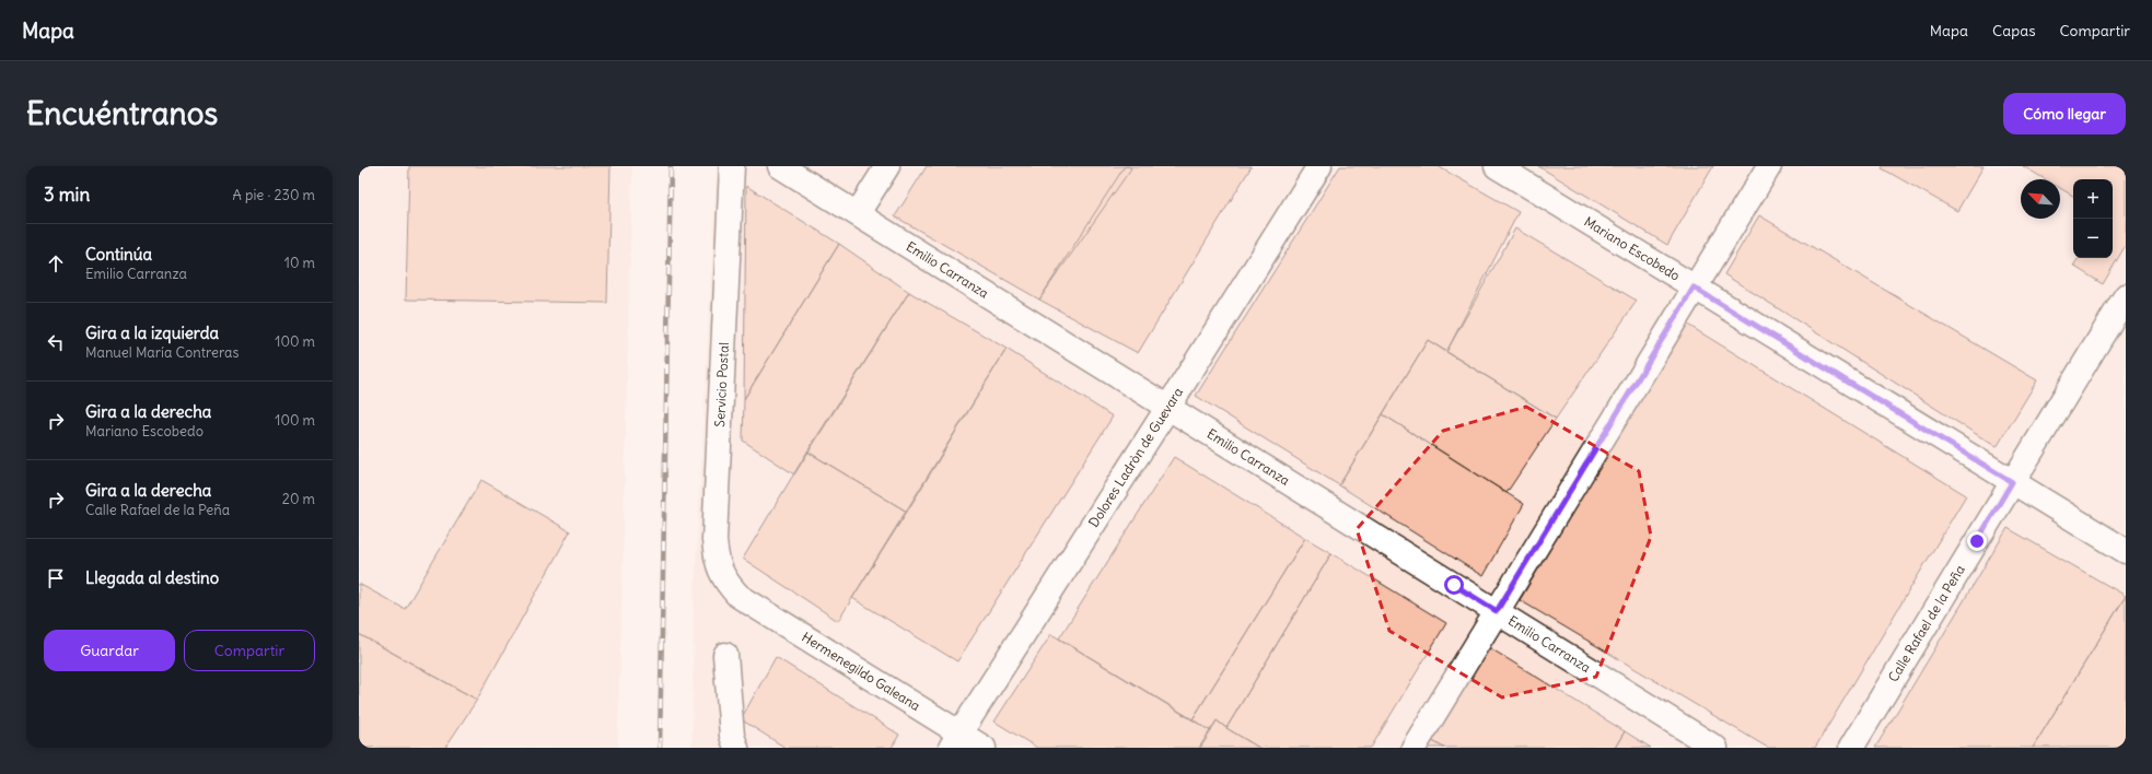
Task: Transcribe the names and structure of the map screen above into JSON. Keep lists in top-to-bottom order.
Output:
{
  "streets": {
    "street": [
      "Mariano Escobedo",
      "Emilio Carranza",
      "Servicio Postal",
      "Dolores Ladròn de Guevara",
      "Calle Rafael de la Peña",
      "Hermenegildo Galeana"
    ]
  },
  "crossings": [
    ["Mariano Escobedo", "Calle Rafael de la Peña"],
    ["Emilio Carranza", "Dolores Ladròn de Guevara"],
    ["Servicio Postal", "Hermenegildo Galeana"],
    ["Dolores Ladròn de Guevara", "Hermenegildo Galeana"]
  ],
  "north": "top left",
  "page": {
    "header": "Mapa",
    "nav": ["Mapa", "Capas", "Compartir"],
    "buttons": [
      "Cómo llegar",
      ["Guardar", "Compartir"]
    ],
    "title": "Encuéntranos",
    "heading": ["3 min", "A pie · 230 m"],
    "map_buttons": ["+", "−"],
    "list": [
      ["Continúa", "Emilio Carranza", "10 m"],
      ["Gira a la izquierda", "Manuel María Contreras", "100 m"],
      ["Gira a la derecha", "Mariano Escobedo", "100 m"],
      ["Gira a la derecha", "Calle Rafael de la Peña", "20 m"],
      "Llegada al destino"
    ]
  }
}
